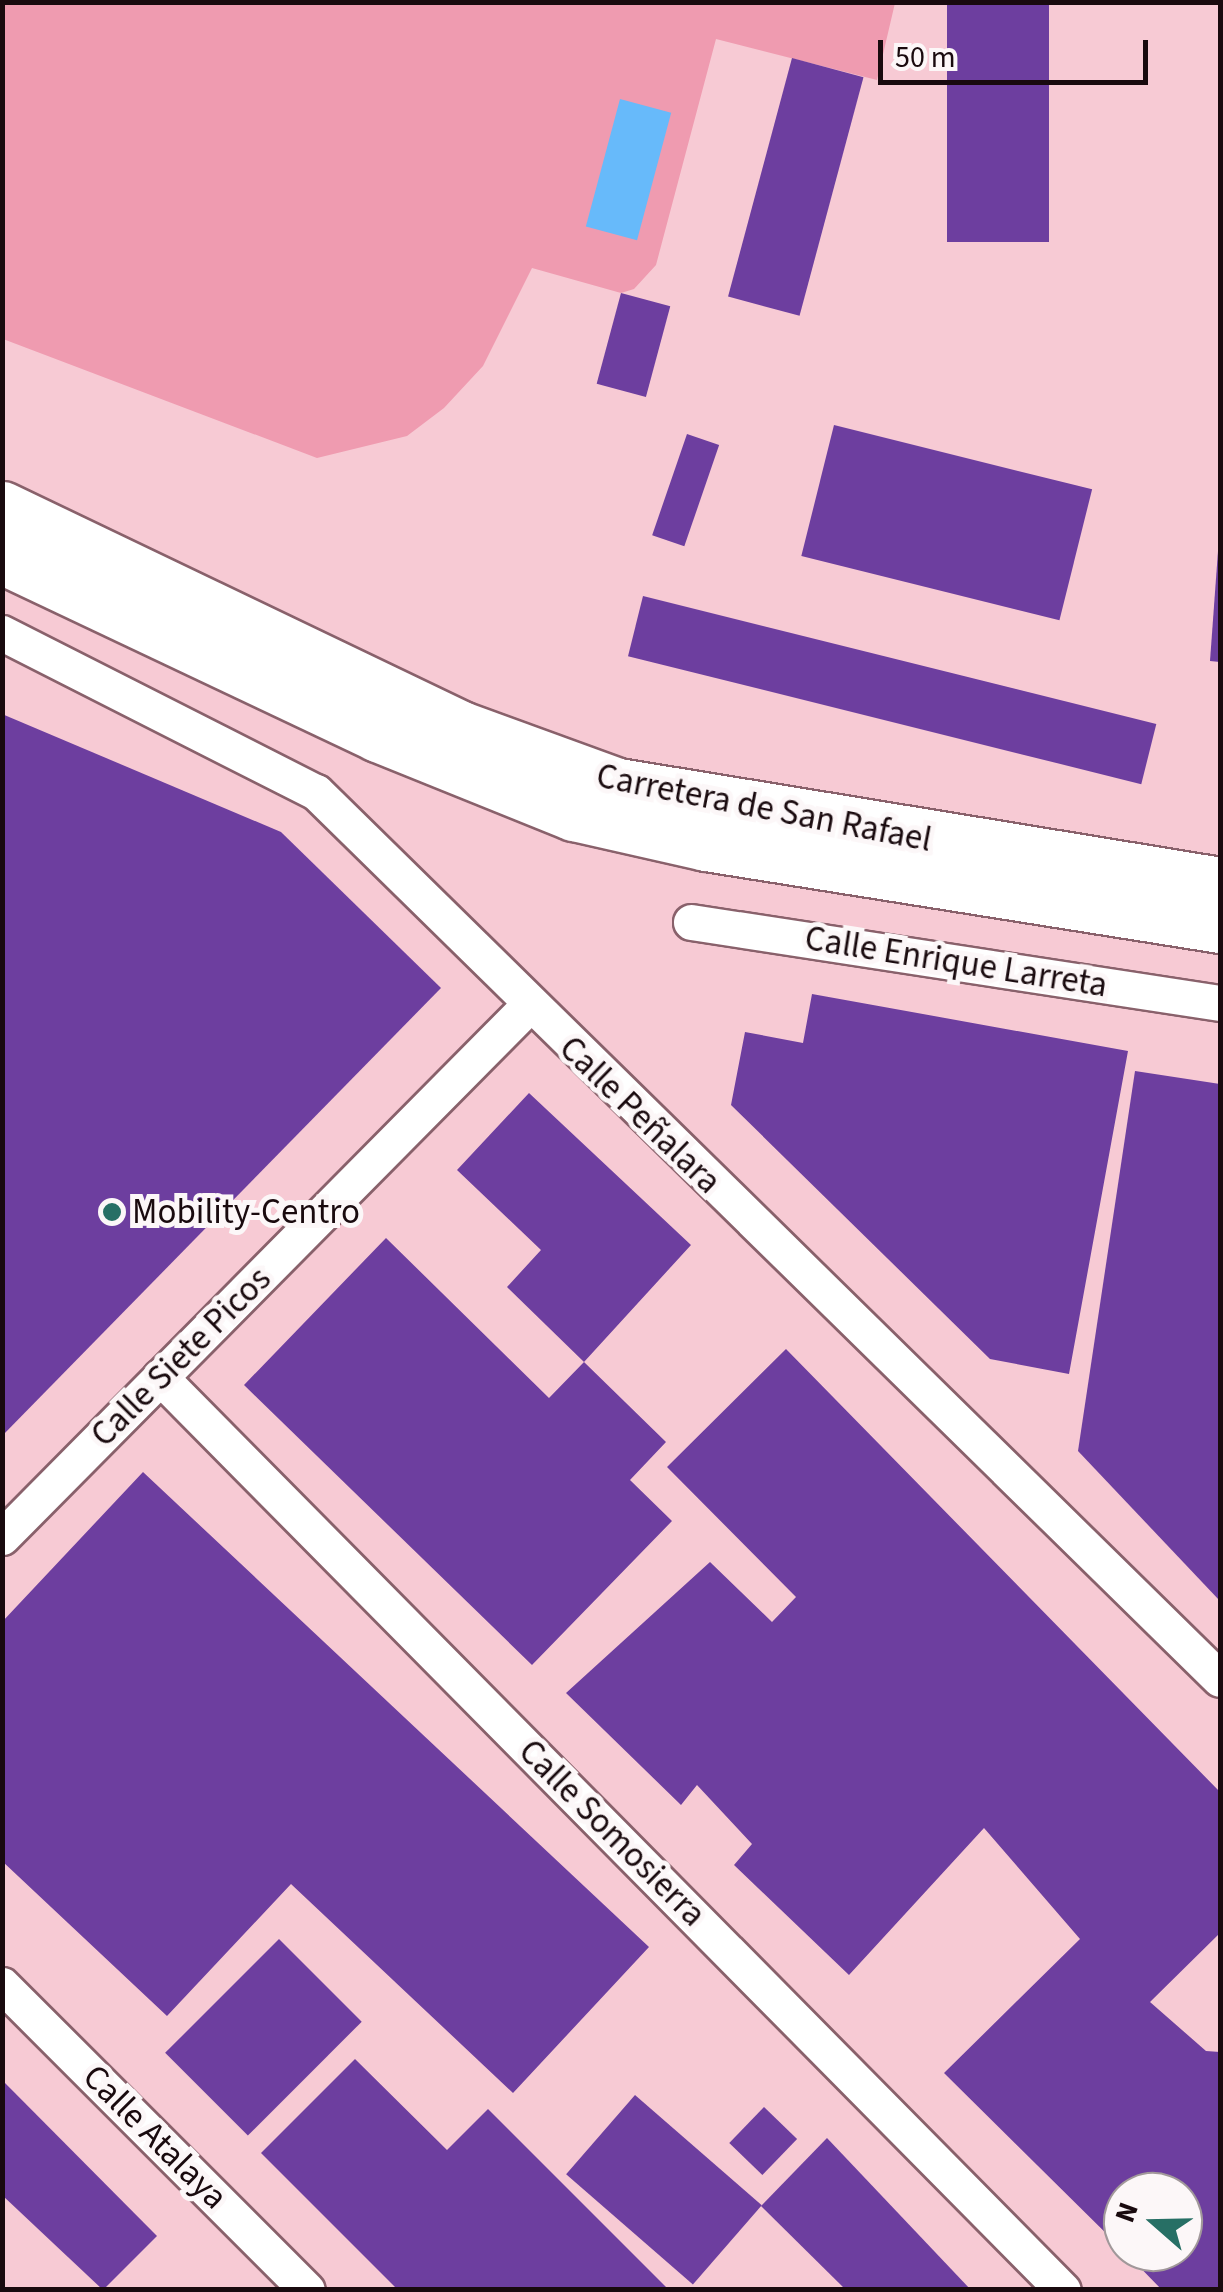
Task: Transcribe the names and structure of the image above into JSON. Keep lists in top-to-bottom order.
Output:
{
  "streets": {
    "main road": ["Carretera de San Rafael"],
    "street": [
      "Calle Enrique Larreta",
      "Calle Peñalara",
      "Calle Siete Picos",
      "Calle Somosierra",
      "Calle Atalaya"
    ]
  },
  "crossings": [
    ["Calle Peñalara", "Calle Siete Picos"],
    ["Calle Siete Picos", "Calle Somosierra"]
  ],
  "places": ["Mobility-Centro"],
  "scale_bar": "50 m",
  "north": "left"
}
